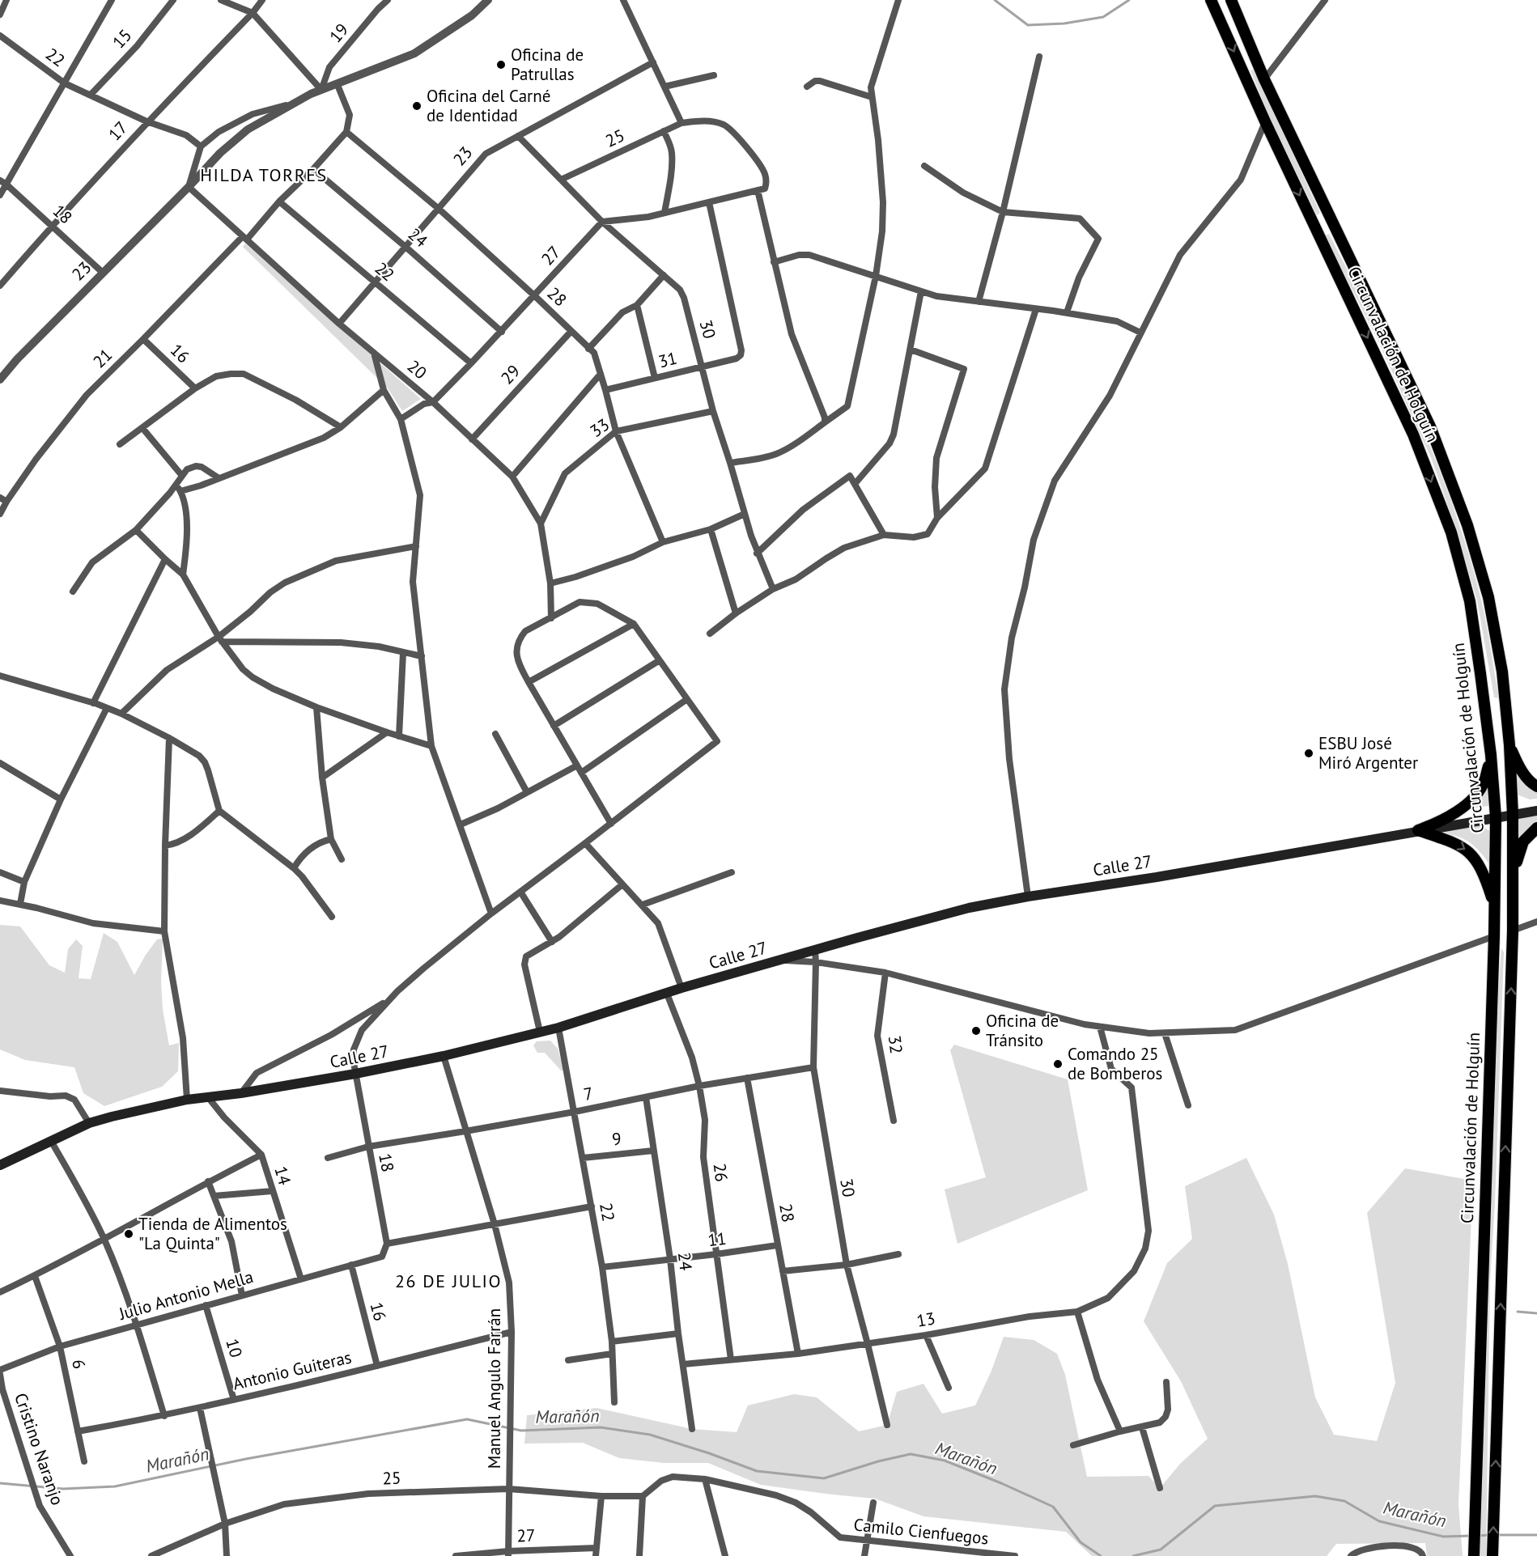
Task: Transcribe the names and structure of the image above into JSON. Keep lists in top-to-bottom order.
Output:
{
  "streets": {
    "highway": ["Circunvalación de Holguín"],
    "main road": ["Calle 27"],
    "street": [
      "19",
      "15",
      "22",
      "17",
      "25",
      "23",
      "18",
      "24",
      "27",
      "28",
      "30",
      "16",
      "21",
      "31",
      "20",
      "29",
      "33",
      "32",
      "7",
      "9",
      "26",
      "14",
      "11",
      "Julio Antonio Mella",
      "13",
      "10",
      "6",
      "Antonio Guiteras",
      "Manuel Angulo Farrán",
      "Cristino Naranjo",
      "Camilo Cienfuegos"
    ]
  },
  "crossings": [
    ["19", "23"],
    ["15", "22"],
    ["22", "17"],
    ["22", "23"],
    ["22", "27"],
    ["22", "21"],
    ["22", "Calle 27"],
    ["22", "7"],
    ["22", "9"],
    ["22", "11"],
    ["17", "18"],
    ["25", "30"],
    ["25", "Manuel Angulo Farrán"],
    ["25", "Camilo Cienfuegos"],
    ["23", "18"],
    ["23", "24"],
    ["23", "28"],
    ["23", "30"],
    ["23", "20"],
    ["18", "Calle 27"],
    ["18", "7"],
    ["18", "Julio Antonio Mella"],
    ["24", "27"],
    ["24", "21"],
    ["24", "7"],
    ["24", "9"],
    ["24", "11"],
    ["24", "13"],
    ["27", "28"],
    ["27", "30"],
    ["27", "20"],
    ["27", "Manuel Angulo Farrán"],
    ["28", "21"],
    ["28", "31"],
    ["28", "29"],
    ["28", "33"],
    ["28", "7"],
    ["28", "11"],
    ["28", "13"],
    ["30", "31"],
    ["30", "33"],
    ["30", "Calle 27"],
    ["30", "7"],
    ["30", "13"],
    ["16", "21"],
    ["16", "Julio Antonio Mella"],
    ["16", "Antonio Guiteras"],
    ["Circunvalación de Holguín", "Calle 27"],
    ["21", "20"],
    ["20", "29"],
    ["20", "33"],
    ["Calle 27", "26"],
    ["Calle 27", "14"],
    ["Calle 27", "Manuel Angulo Farrán"],
    ["7", "26"],
    ["7", "Manuel Angulo Farrán"],
    ["26", "11"],
    ["26", "13"],
    ["14", "Julio Antonio Mella"],
    ["Julio Antonio Mella", "10"],
    ["Julio Antonio Mella", "6"],
    ["10", "Antonio Guiteras"],
    ["6", "Antonio Guiteras"],
    ["Antonio Guiteras", "Manuel Angulo Farrán"]
  ],
  "districts": ["HILDA TORRES", "26 DE JULIO"],
  "water": ["Marañón"],
  "places": [
    "Oficina de Patrullas",
    "Oficina del Carné de Identidad",
    "ESBU José Miró Argenter",
    "Oficina de Tránsito",
    "Comando 25 de Bomberos",
    "Tienda de Alimentos \"La Quinta\""
  ]
}
